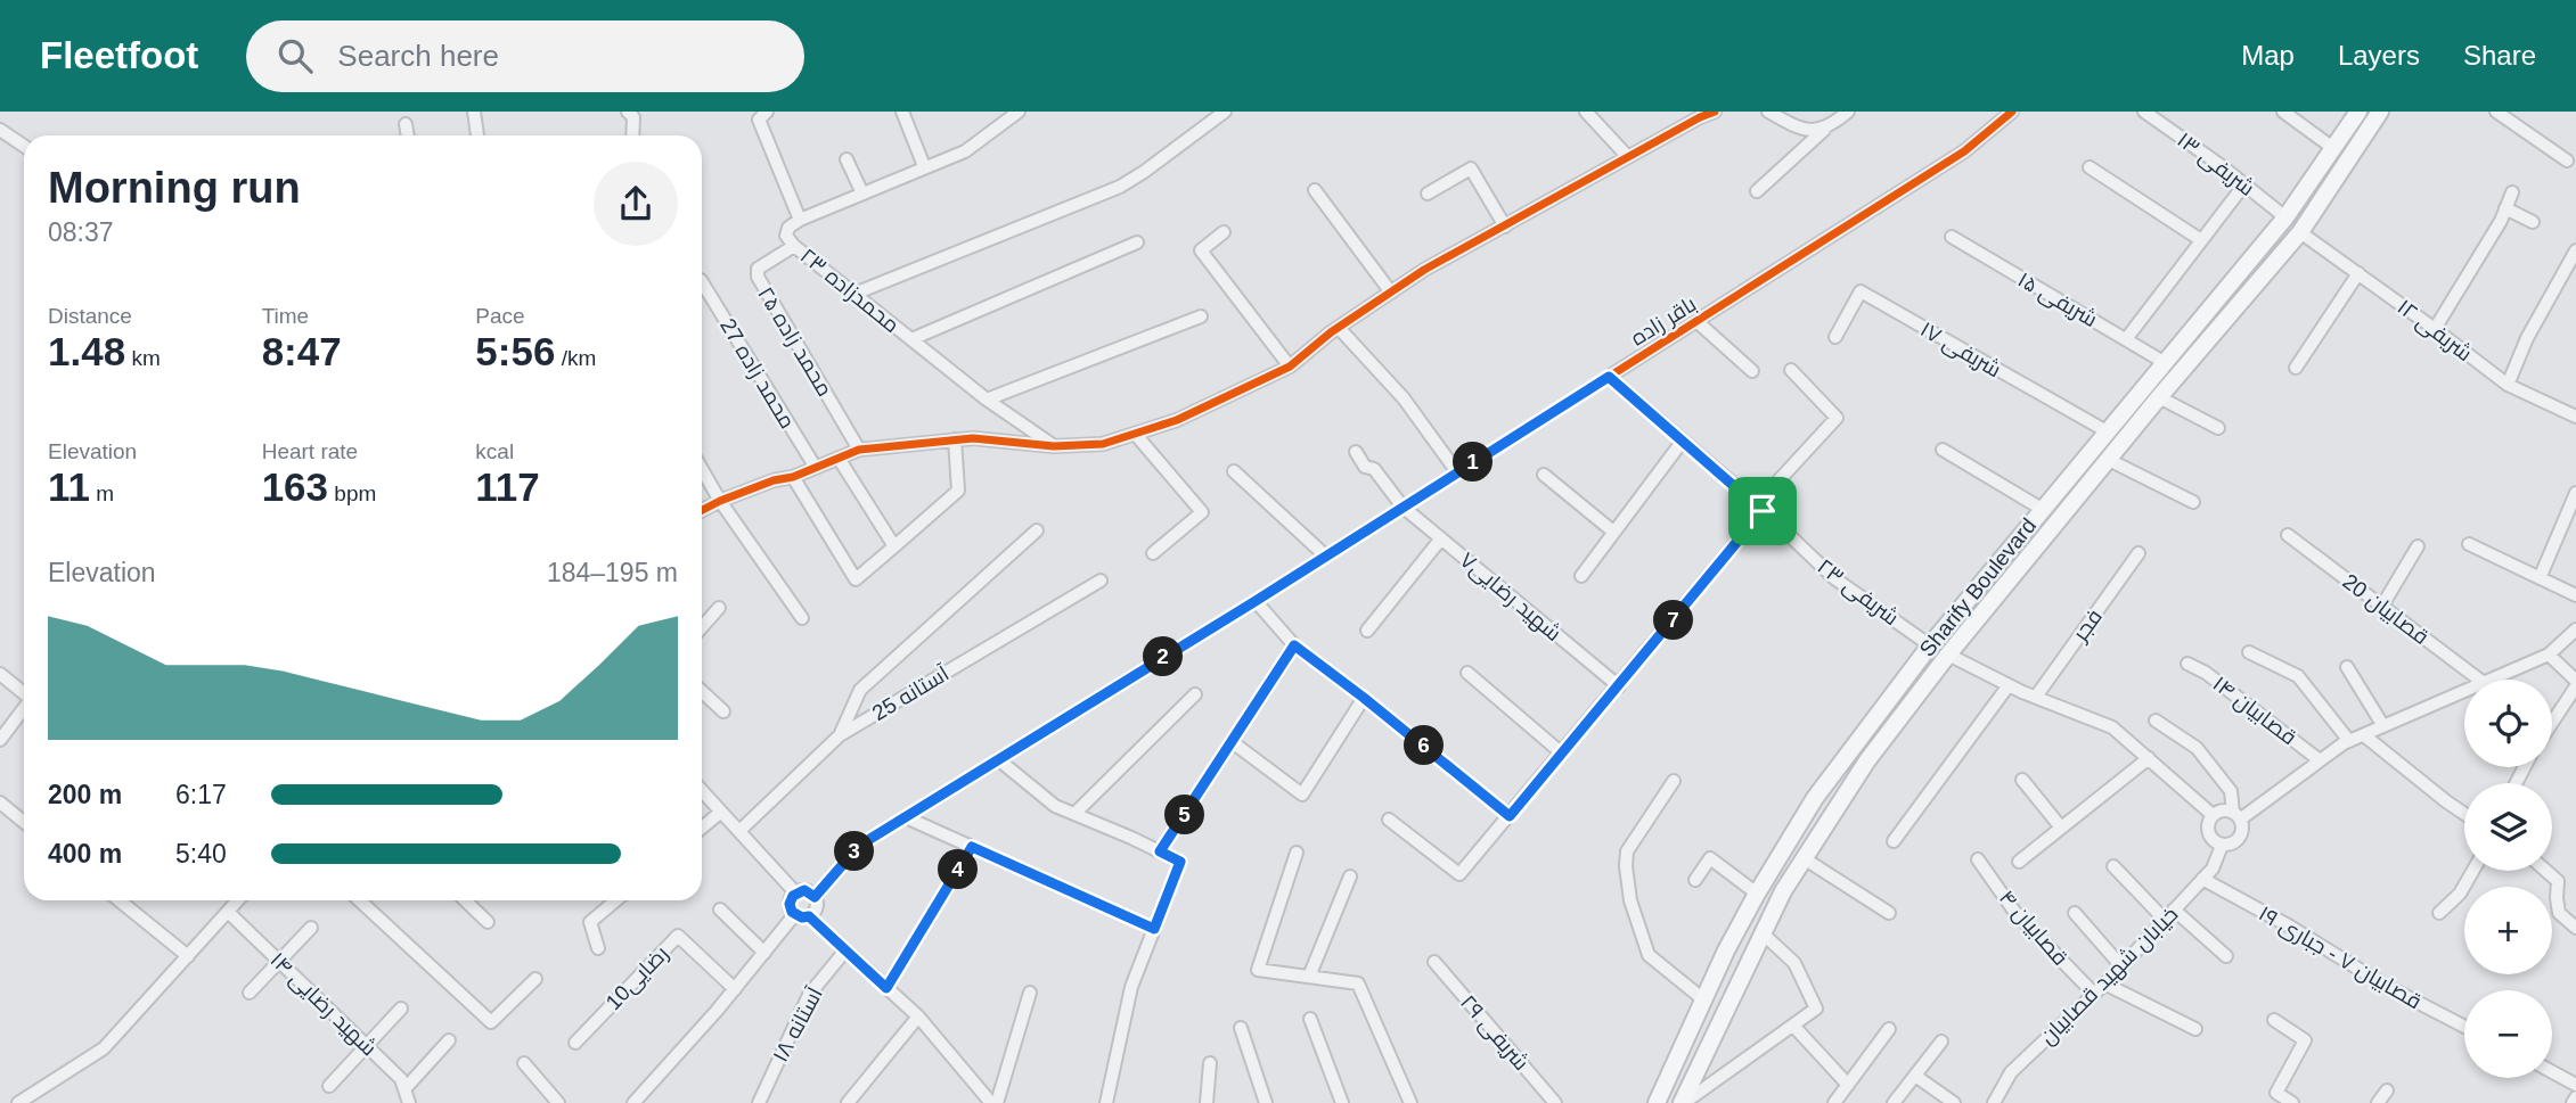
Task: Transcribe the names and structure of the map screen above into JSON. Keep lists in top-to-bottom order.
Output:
{
  "streets": {
    "main road": ["Sharify Boulevard"],
    "street": [
      "شریفی ۱۳",
      "محمدزاده ۲۳",
      "شریفی ۱۵",
      "باقر زاده",
      "شریفی ۱۲",
      "محمد زاده ۲۵",
      "شریفی ۱۷",
      "محمد زاده 27",
      "شریفی ۲۳",
      "شهید رضایی۷",
      "قصابیان 20",
      "فجر",
      "آستانه 25",
      "قصابیان ۱۴",
      "قصابیان ۴",
      "قصابيان ۷ - جباری ۱۹",
      "خیابان شهید قصابیان",
      "رضایی10",
      "شهید رضایی ۱۴",
      "آستانه ۱۸",
      "شریفی ۲۹"
    ]
  },
  "crossings": [
    ["شریفی ۱۳", "Sharify Boulevard"],
    ["محمدزاده ۲۳", "محمد زاده ۲۵"],
    ["شریفی ۱۵", "Sharify Boulevard"],
    ["باقر زاده", "شریفی ۲۳"],
    ["باقر زاده", "شهید رضایی۷"],
    ["شریفی ۱۲", "Sharify Boulevard"],
    ["شریفی ۱۷", "Sharify Boulevard"],
    ["Sharify Boulevard", "شریفی ۲۳"],
    ["قصابیان ۴", "خیابان شهید قصابیان"],
    ["قصابيان ۷ - جباری ۱۹", "خیابان شهید قصابیان"]
  ],
  "page": {
    "header": "Fleetfoot",
    "search": "Search here",
    "nav": ["Map", "Layers", "Share"],
    "heading": ["Morning run", "08:37"],
    "stats": [
      ["Distance", "1.48 km"],
      ["Time", "8:47"],
      ["Pace", "5:56 /km"],
      ["Elevation", "11 m"],
      ["Heart rate", "163 bpm"],
      ["kcal", "117"]
    ],
    "pins": [
      "1",
      "7",
      "2",
      "6",
      "5",
      "3",
      "4"
    ],
    "chart": ["Elevation", "184–195 m"],
    "map_buttons": ["+", "−"],
    "list": [
      {
        "name": "200 m",
        "note": "6:17"
      },
      {
        "name": "400 m",
        "note": "5:40"
      }
    ]
  }
}
